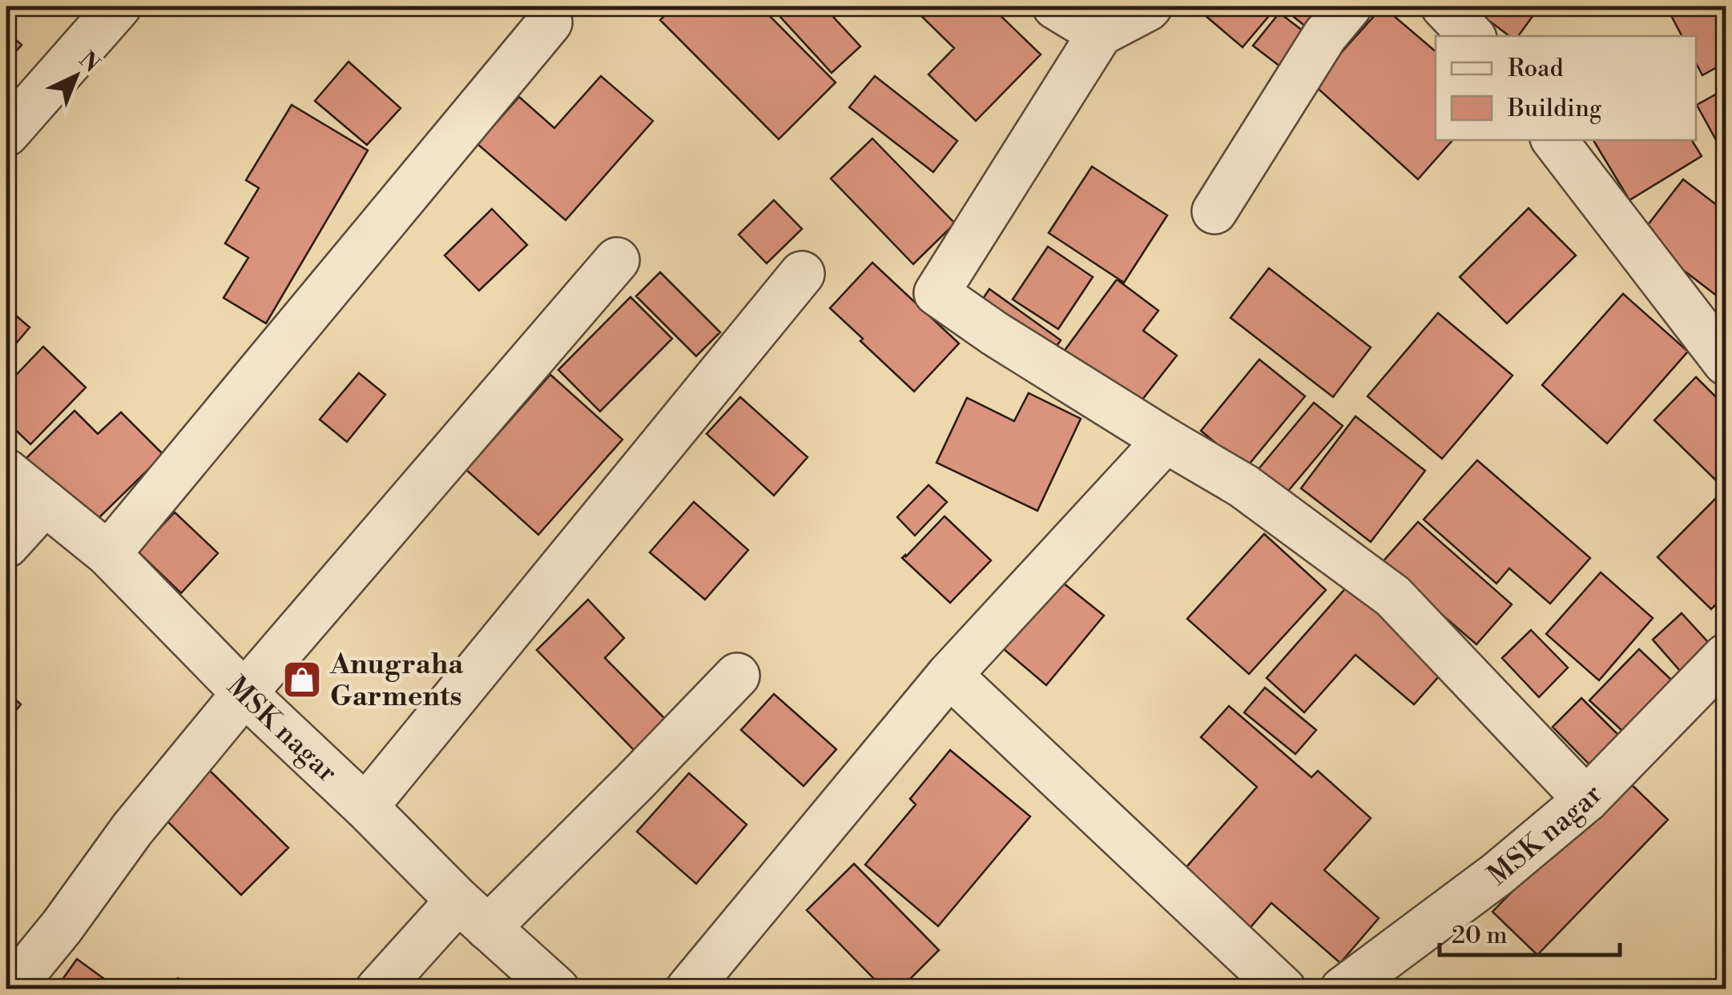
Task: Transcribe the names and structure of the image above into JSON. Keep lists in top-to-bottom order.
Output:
{
  "streets": {
    "street": ["MSK nagar"]
  },
  "places": {
    "shop": ["Anugraha Garments"]
  },
  "legend": ["Road", "Building"],
  "scale_bar": "20 m",
  "north": "top right"
}
